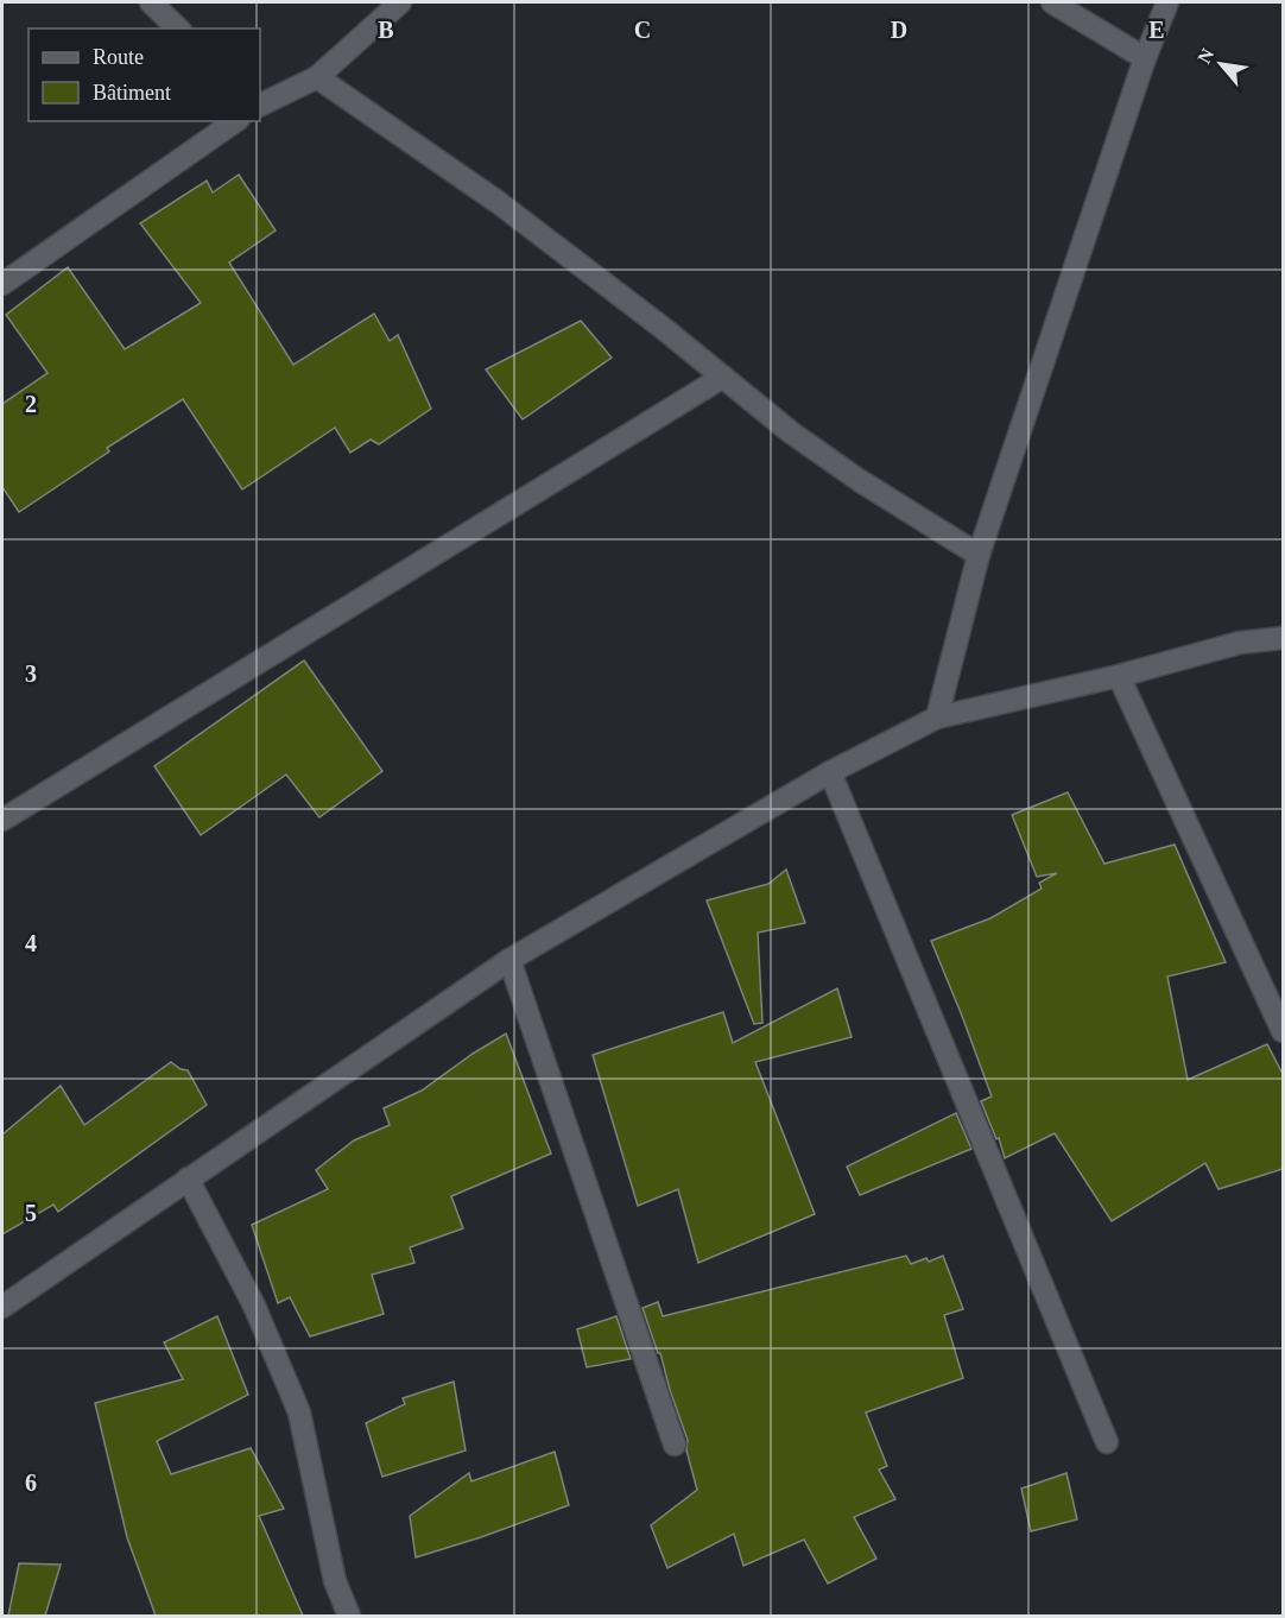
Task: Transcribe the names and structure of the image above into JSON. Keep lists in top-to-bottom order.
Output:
{
  "legend": ["Route", "Bâtiment"],
  "north": "top left",
  "grid": {
    "columns": [
      "B",
      "C",
      "D",
      "E"
    ],
    "rows": [
      "2",
      "3",
      "4",
      "5",
      "6"
    ]
  }
}
